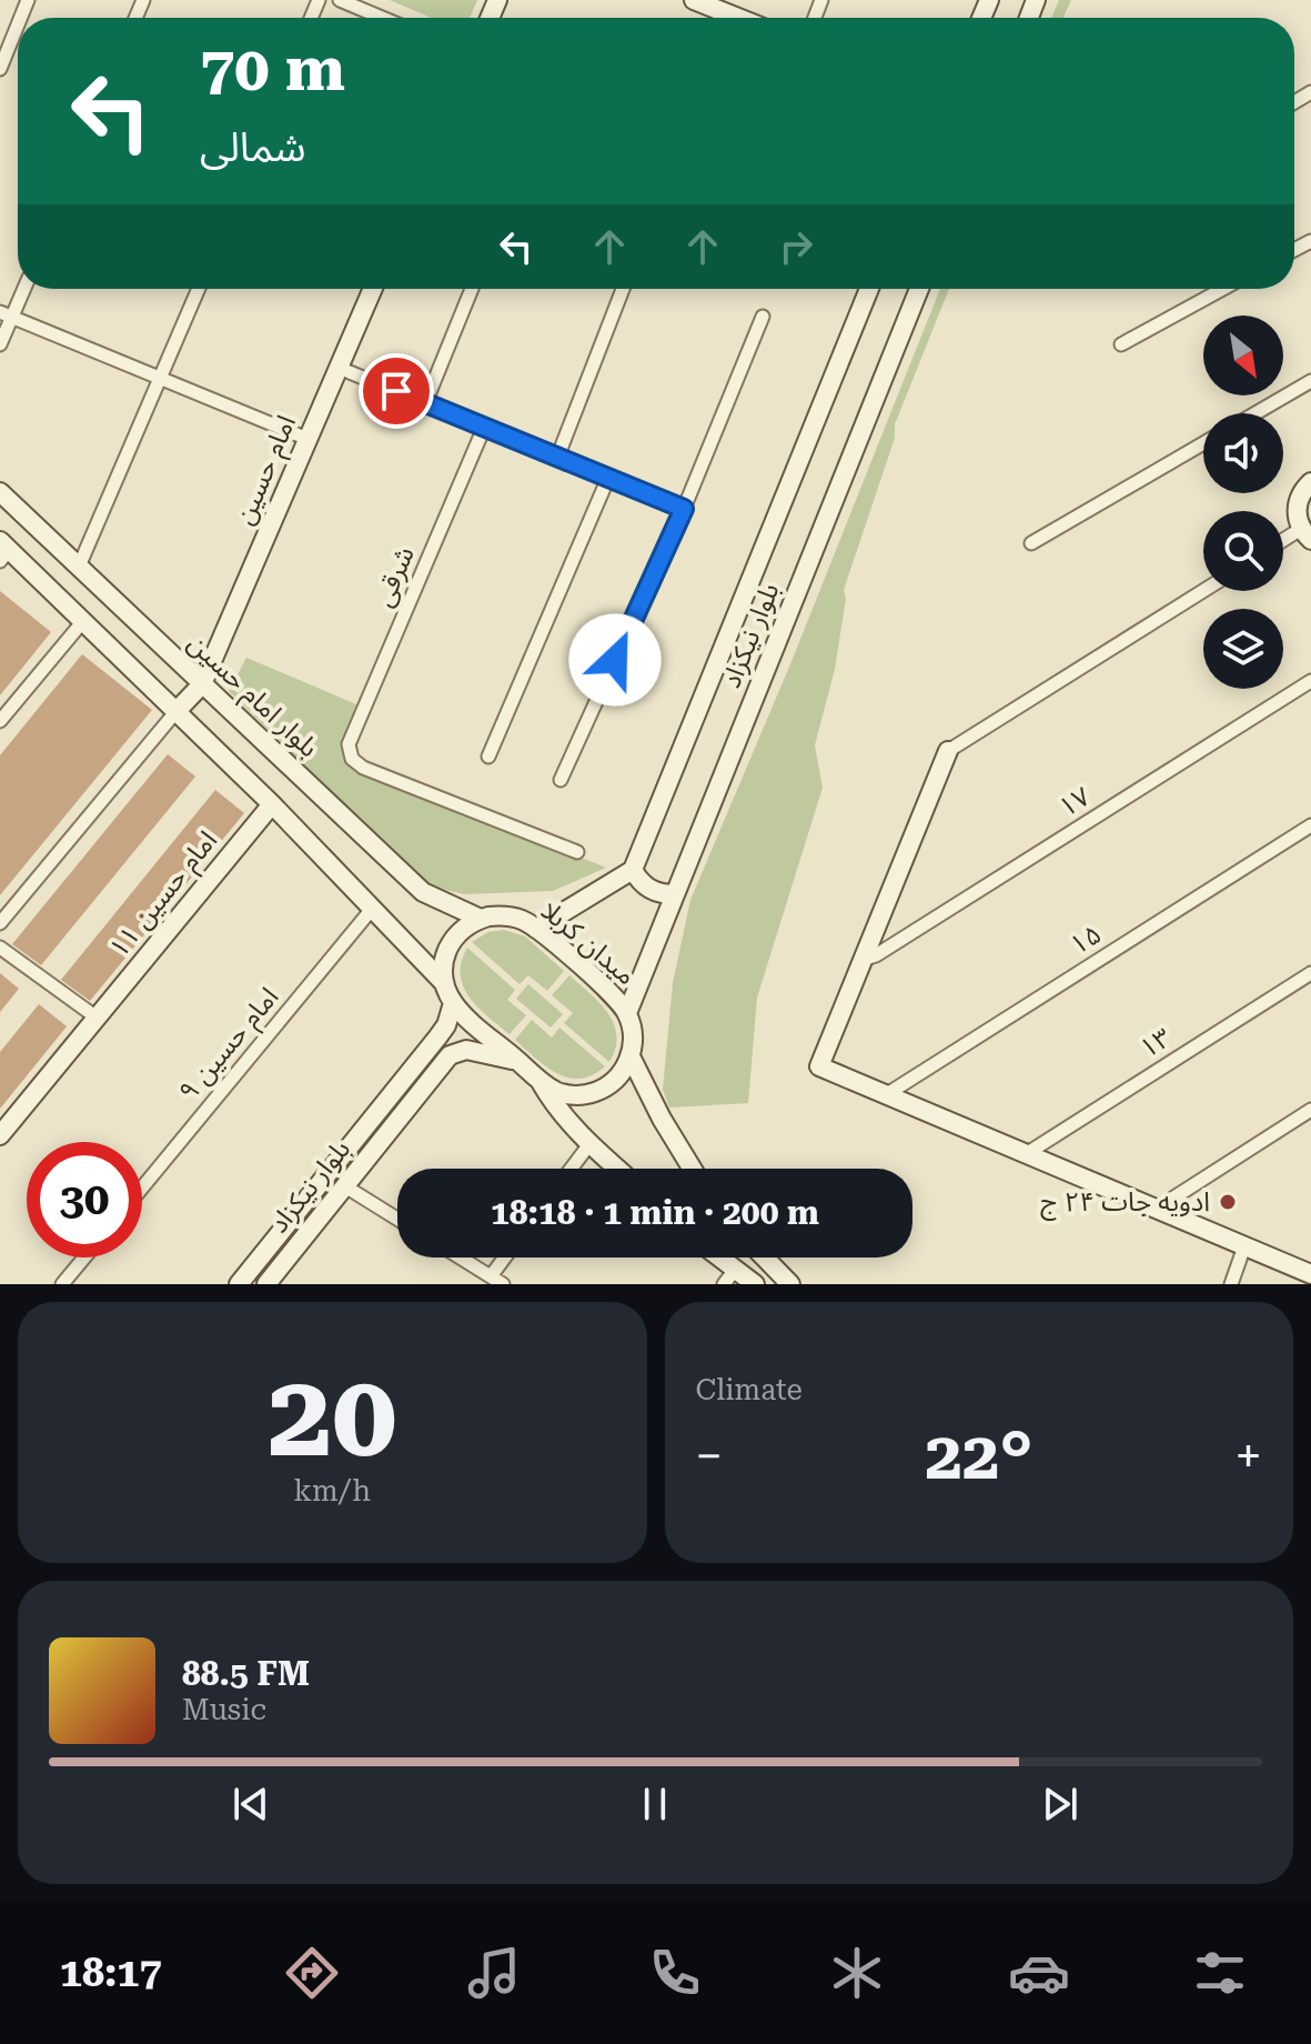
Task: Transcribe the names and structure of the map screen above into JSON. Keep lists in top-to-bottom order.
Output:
{
  "streets": {
    "main road": [
      "امام حسین",
      "بلوار نیکزاد",
      "بلوار امام حسین",
      "امام حسین ۱۱",
      "میدان کربلا"
    ],
    "street": [
      "شرقی",
      "۱۷",
      "۱۵",
      "۱۳",
      "امام حسین ۹"
    ]
  },
  "crossings": [
    ["امام حسین", "بلوار امام حسین"],
    ["بلوار نیکزاد", "میدان کربلا"],
    ["بلوار امام حسین", "میدان کربلا"]
  ],
  "places": ["ادویه جات ۲۴ ج"],
  "north": "bottom right",
  "page": {
    "turn": ["70 m", "شمالی"],
    "limit": "30",
    "trip": "18:18 · 1 min · 200 m",
    "tile": [
      ["20", "km/h"],
      "Climate"
    ],
    "heat": ["−", "22°", "+"],
    "song": ["88.5 FM", "Music"],
    "tabs": "18:17"
  }
}
